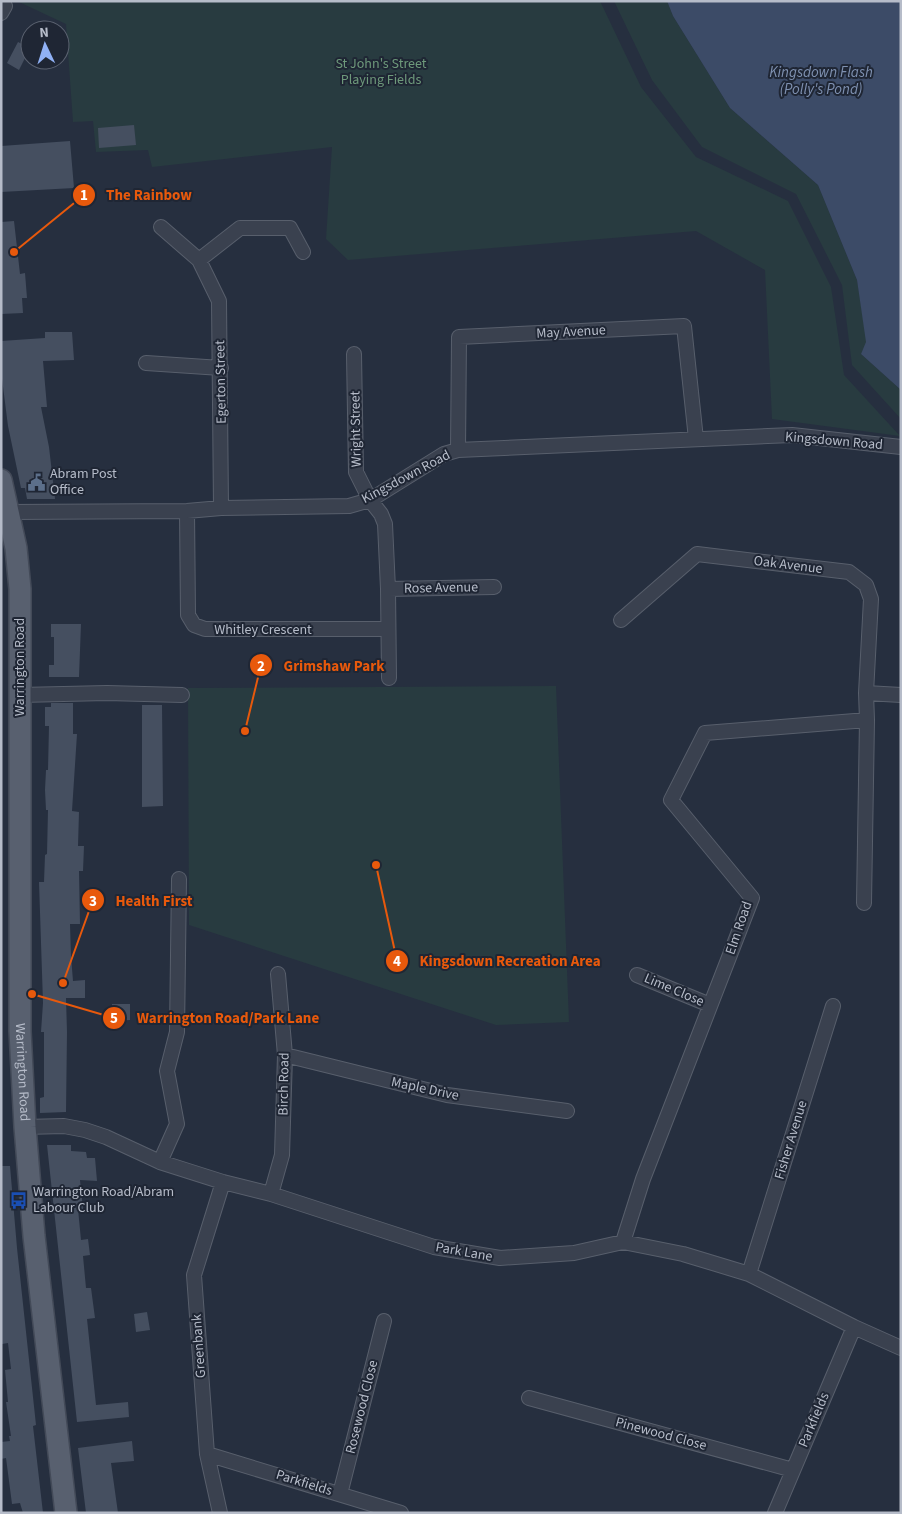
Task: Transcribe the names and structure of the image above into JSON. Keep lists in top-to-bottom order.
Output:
{
  "streets": {
    "main road": ["Warrington Road"],
    "street": [
      "May Avenue",
      "Egerton Street",
      "Wright Street",
      "Kingsdown Road",
      "Oak Avenue",
      "Rose Avenue",
      "Whitley Crescent",
      "Elm Road",
      "Lime Close",
      "Birch Road",
      "Maple Drive",
      "Fisher Avenue",
      "Park Lane",
      "Greenbank",
      "Rosewood Close",
      "Parkfields",
      "Pinewood Close"
    ]
  },
  "crossings": [
    ["May Avenue", "Kingsdown Road"],
    ["Egerton Street", "Kingsdown Road"],
    ["Wright Street", "Kingsdown Road"],
    ["Kingsdown Road", "Whitley Crescent"],
    ["Kingsdown Road", "Warrington Road"],
    ["Oak Avenue", "Elm Road"],
    ["Warrington Road", "Park Lane"],
    ["Elm Road", "Lime Close"],
    ["Elm Road", "Park Lane"],
    ["Birch Road", "Maple Drive"],
    ["Birch Road", "Park Lane"],
    ["Fisher Avenue", "Park Lane"],
    ["Park Lane", "Greenbank"],
    ["Park Lane", "Parkfields"],
    ["Greenbank", "Parkfields"],
    ["Rosewood Close", "Parkfields"],
    ["Parkfields", "Pinewood Close"]
  ],
  "water": ["Kingsdown Flash (Polly's Pond)"],
  "parks": ["St John's Street Playing Fields"],
  "places": {
    "other": [
      "The Rainbow",
      "Grimshaw Park",
      "Kingsdown Recreation Area",
      "Health First",
      "Warrington Road/Park Lane"
    ],
    "public building": ["Abram Post Office"],
    "bus stop": ["Warrington Road/Abram Labour Club"]
  },
  "north": "top"
}
